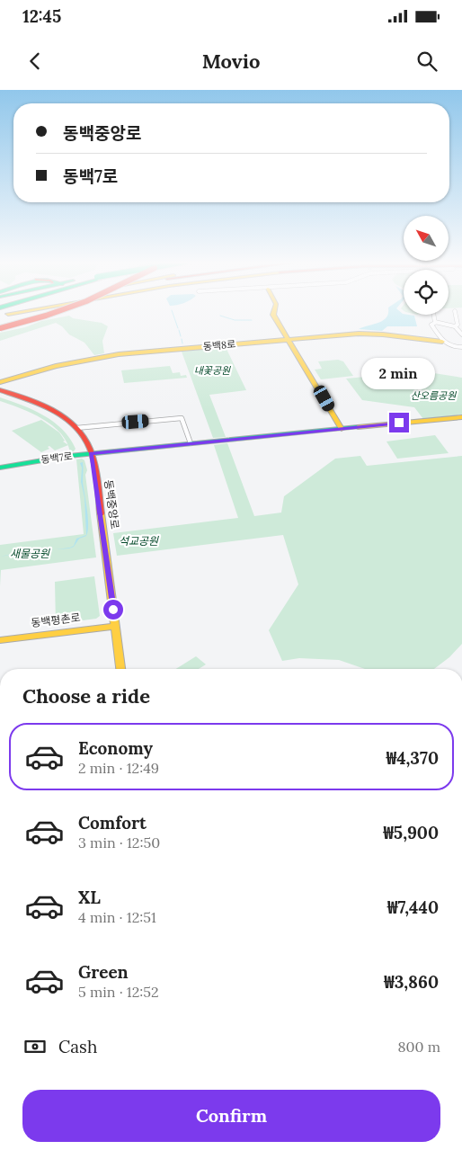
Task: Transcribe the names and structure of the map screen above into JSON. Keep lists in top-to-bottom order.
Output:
{
  "streets": {
    "main road": [
      "동백8로",
      "동백7로",
      "동백중앙로",
      "동백평촌로"
    ]
  },
  "crossings": [
    ["동백7로", "동백중앙로"],
    ["동백중앙로", "동백평촌로"]
  ],
  "parks": [
    "내꽃공원",
    "산오름공원",
    "석교공원",
    "새물공원"
  ],
  "north": "top left",
  "page": {
    "status": "12:45",
    "header": "Movio",
    "banner": ["동백중앙로", "동백7로"],
    "bubble": "2 min",
    "heading": "Choose a ride",
    "list": [
      {
        "name": "Economy",
        "note": "2 min · 12:49",
        "value": "₩4,370"
      },
      {
        "name": "Comfort",
        "note": "3 min · 12:50",
        "value": "₩5,900"
      },
      {
        "name": "XL",
        "note": "4 min · 12:51",
        "value": "₩7,440"
      },
      {
        "name": "Green",
        "note": "5 min · 12:52",
        "value": "₩3,860"
      }
    ],
    "pay": ["Cash", "800 m"],
    "buttons": "Confirm"
  }
}
